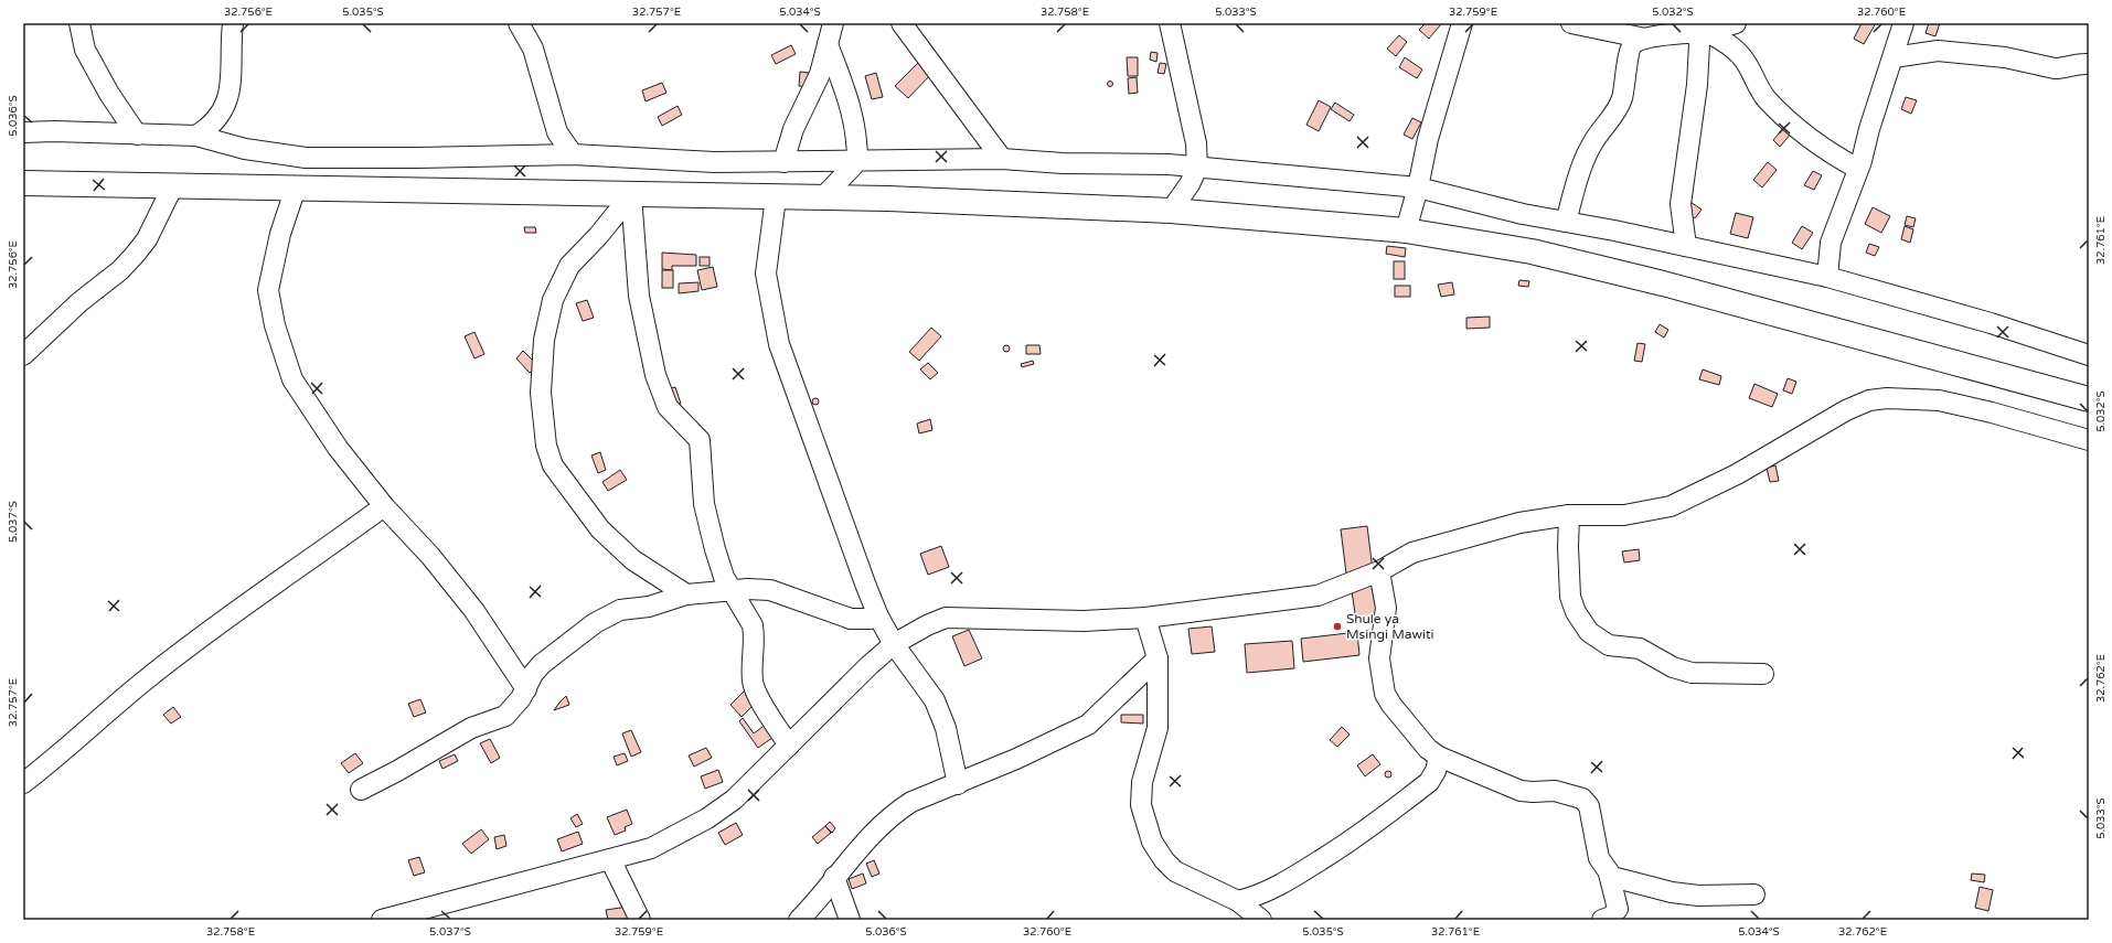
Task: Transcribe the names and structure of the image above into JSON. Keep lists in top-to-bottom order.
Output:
{
  "places": ["Shule ya Msingi Mawiti"],
  "coordinates": [
    "32.756°E",
    "5.035°S",
    "32.757°E",
    "5.034°S",
    "32.758°E",
    "5.033°S",
    "32.759°E",
    "5.032°S",
    "32.760°E",
    "5.036°S",
    "32.761°E",
    "5.037°S",
    "32.762°E"
  ]
}
